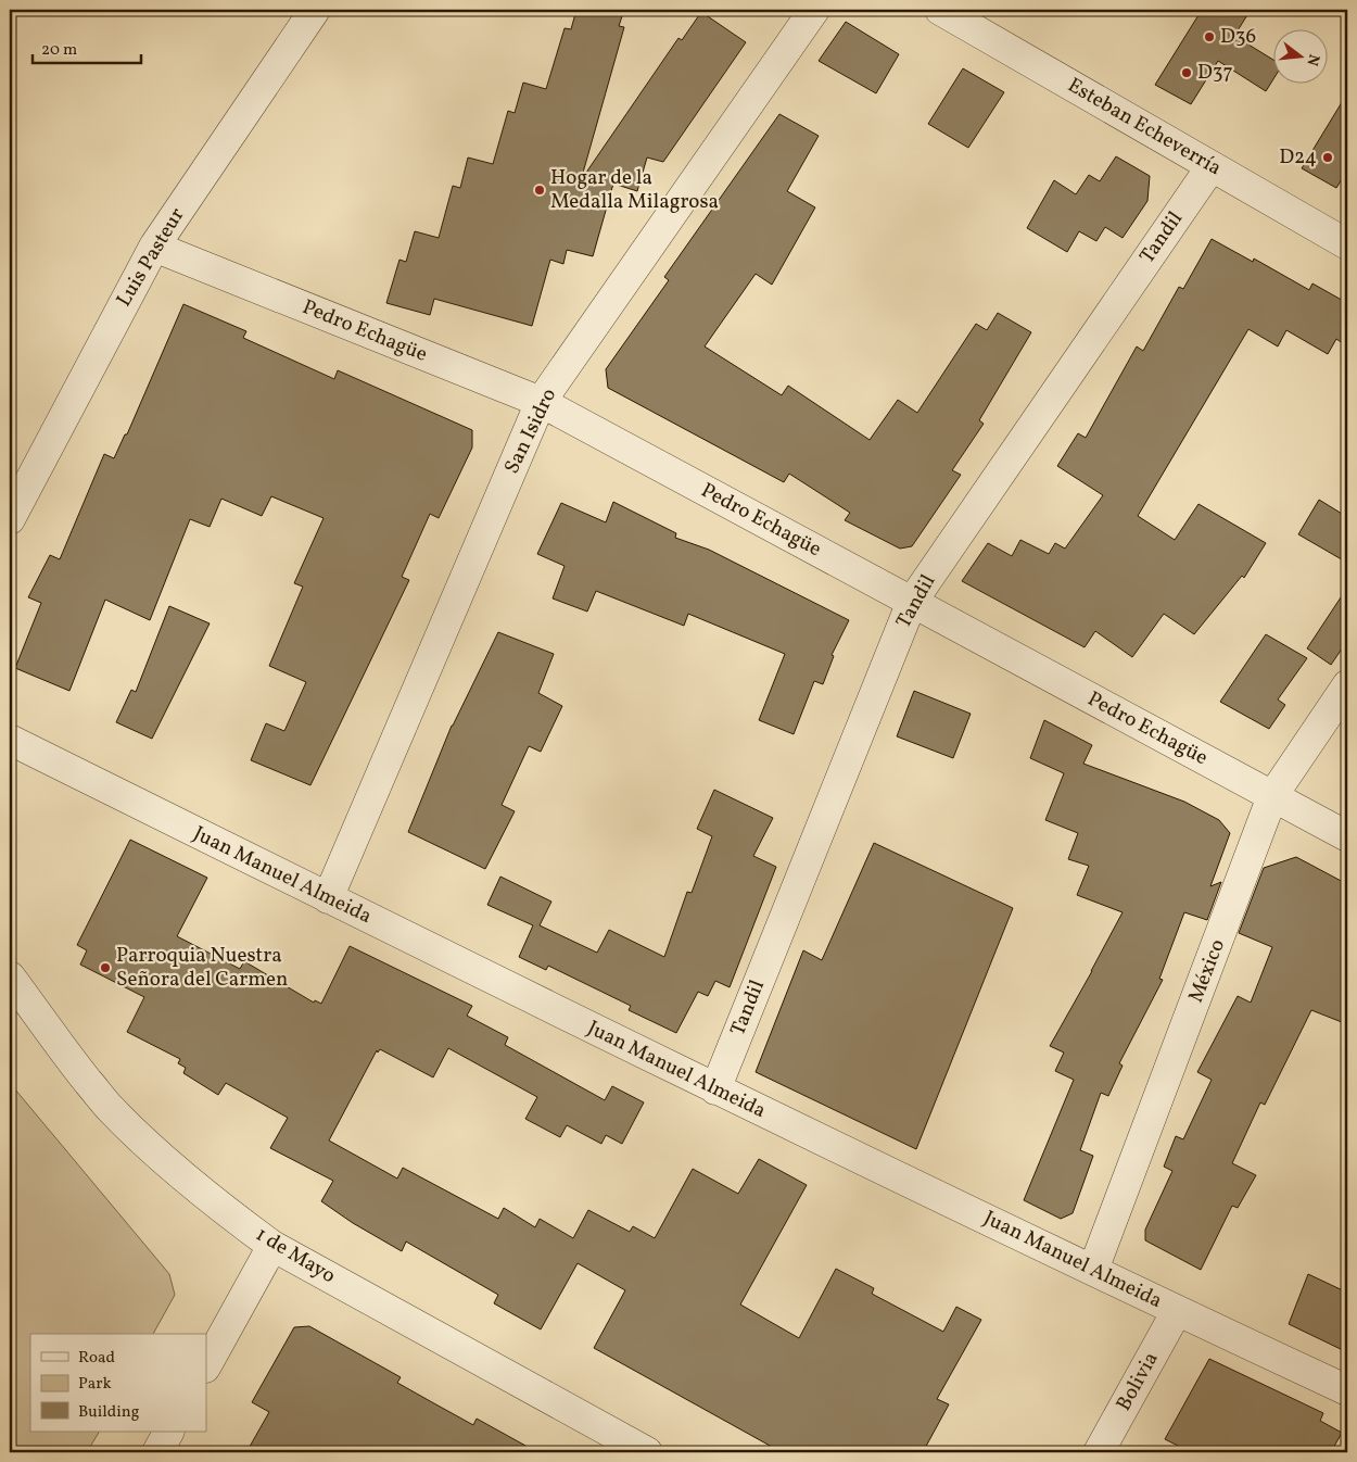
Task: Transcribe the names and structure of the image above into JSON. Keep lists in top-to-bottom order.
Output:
{
  "streets": {
    "street": [
      "Esteban Echeverría",
      "Tandil",
      "Luis Pasteur",
      "Pedro Echagüe",
      "San Isidro",
      "Juan Manuel Almeida",
      "México",
      "1 de Mayo",
      "Bolivia"
    ]
  },
  "crossings": [
    ["Esteban Echeverría", "Tandil"],
    ["Tandil", "Pedro Echagüe"],
    ["Tandil", "Juan Manuel Almeida"],
    ["Luis Pasteur", "Pedro Echagüe"],
    ["Pedro Echagüe", "San Isidro"],
    ["Pedro Echagüe", "México"],
    ["San Isidro", "Juan Manuel Almeida"],
    ["Juan Manuel Almeida", "México"],
    ["Juan Manuel Almeida", "Bolivia"]
  ],
  "places": [
    "D36",
    "D37",
    "D24",
    "Hogar de la Medalla Milagrosa",
    "Parroquia Nuestra Señora del Carmen"
  ],
  "legend": ["Road", "Park", "Building"],
  "scale_bar": "20 m",
  "north": "right"
}
